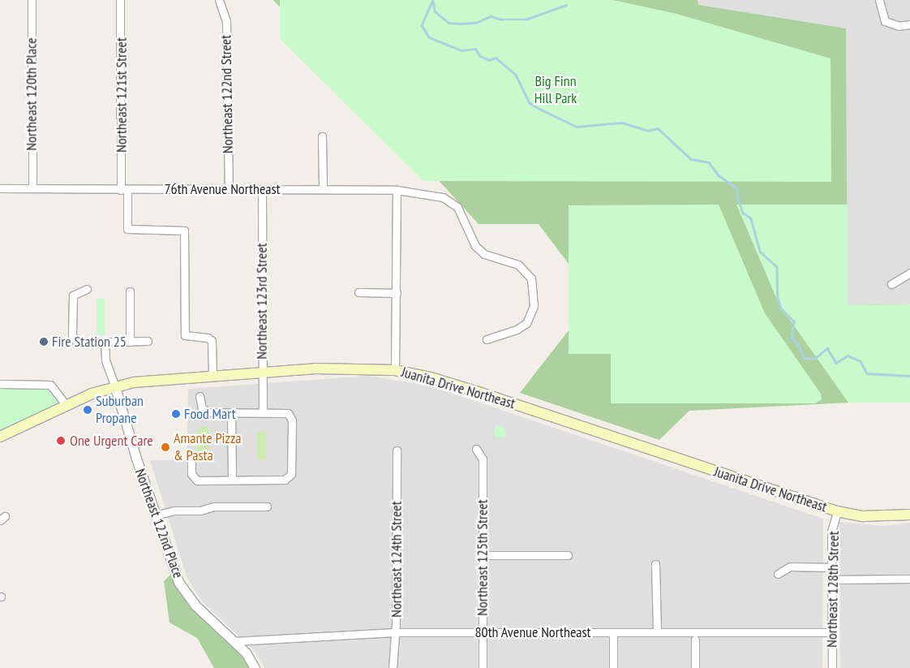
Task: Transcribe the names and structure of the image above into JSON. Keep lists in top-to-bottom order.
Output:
{
  "streets": {
    "main road": ["Juanita Drive Northeast"],
    "street": [
      "Northeast 120th Place",
      "Northeast 122nd Street",
      "Northeast 121st Street",
      "76th Avenue Northeast",
      "Northeast 123rd Street",
      "Northeast 122nd Place",
      "Northeast 125th Street",
      "Northeast 124th Street",
      "Northeast 128th Street",
      "80th Avenue Northeast"
    ]
  },
  "crossings": [
    ["Northeast 120th Place", "76th Avenue Northeast"],
    ["Northeast 122nd Street", "76th Avenue Northeast"],
    ["Northeast 121st Street", "76th Avenue Northeast"],
    ["Northeast 121st Street", "Juanita Drive Northeast"],
    ["76th Avenue Northeast", "Northeast 123rd Street"],
    ["Northeast 123rd Street", "Juanita Drive Northeast"],
    ["Juanita Drive Northeast", "Northeast 122nd Place"],
    ["Juanita Drive Northeast", "Northeast 128th Street"],
    ["Northeast 122nd Place", "80th Avenue Northeast"],
    ["Northeast 125th Street", "80th Avenue Northeast"],
    ["Northeast 124th Street", "80th Avenue Northeast"],
    ["Northeast 128th Street", "80th Avenue Northeast"]
  ],
  "parks": ["Big Finn Hill Park"],
  "places": [
    "Fire Station 25",
    "Suburban Propane",
    "Food Mart",
    "One Urgent Care",
    "Amante Pizza & Pasta"
  ]
}
